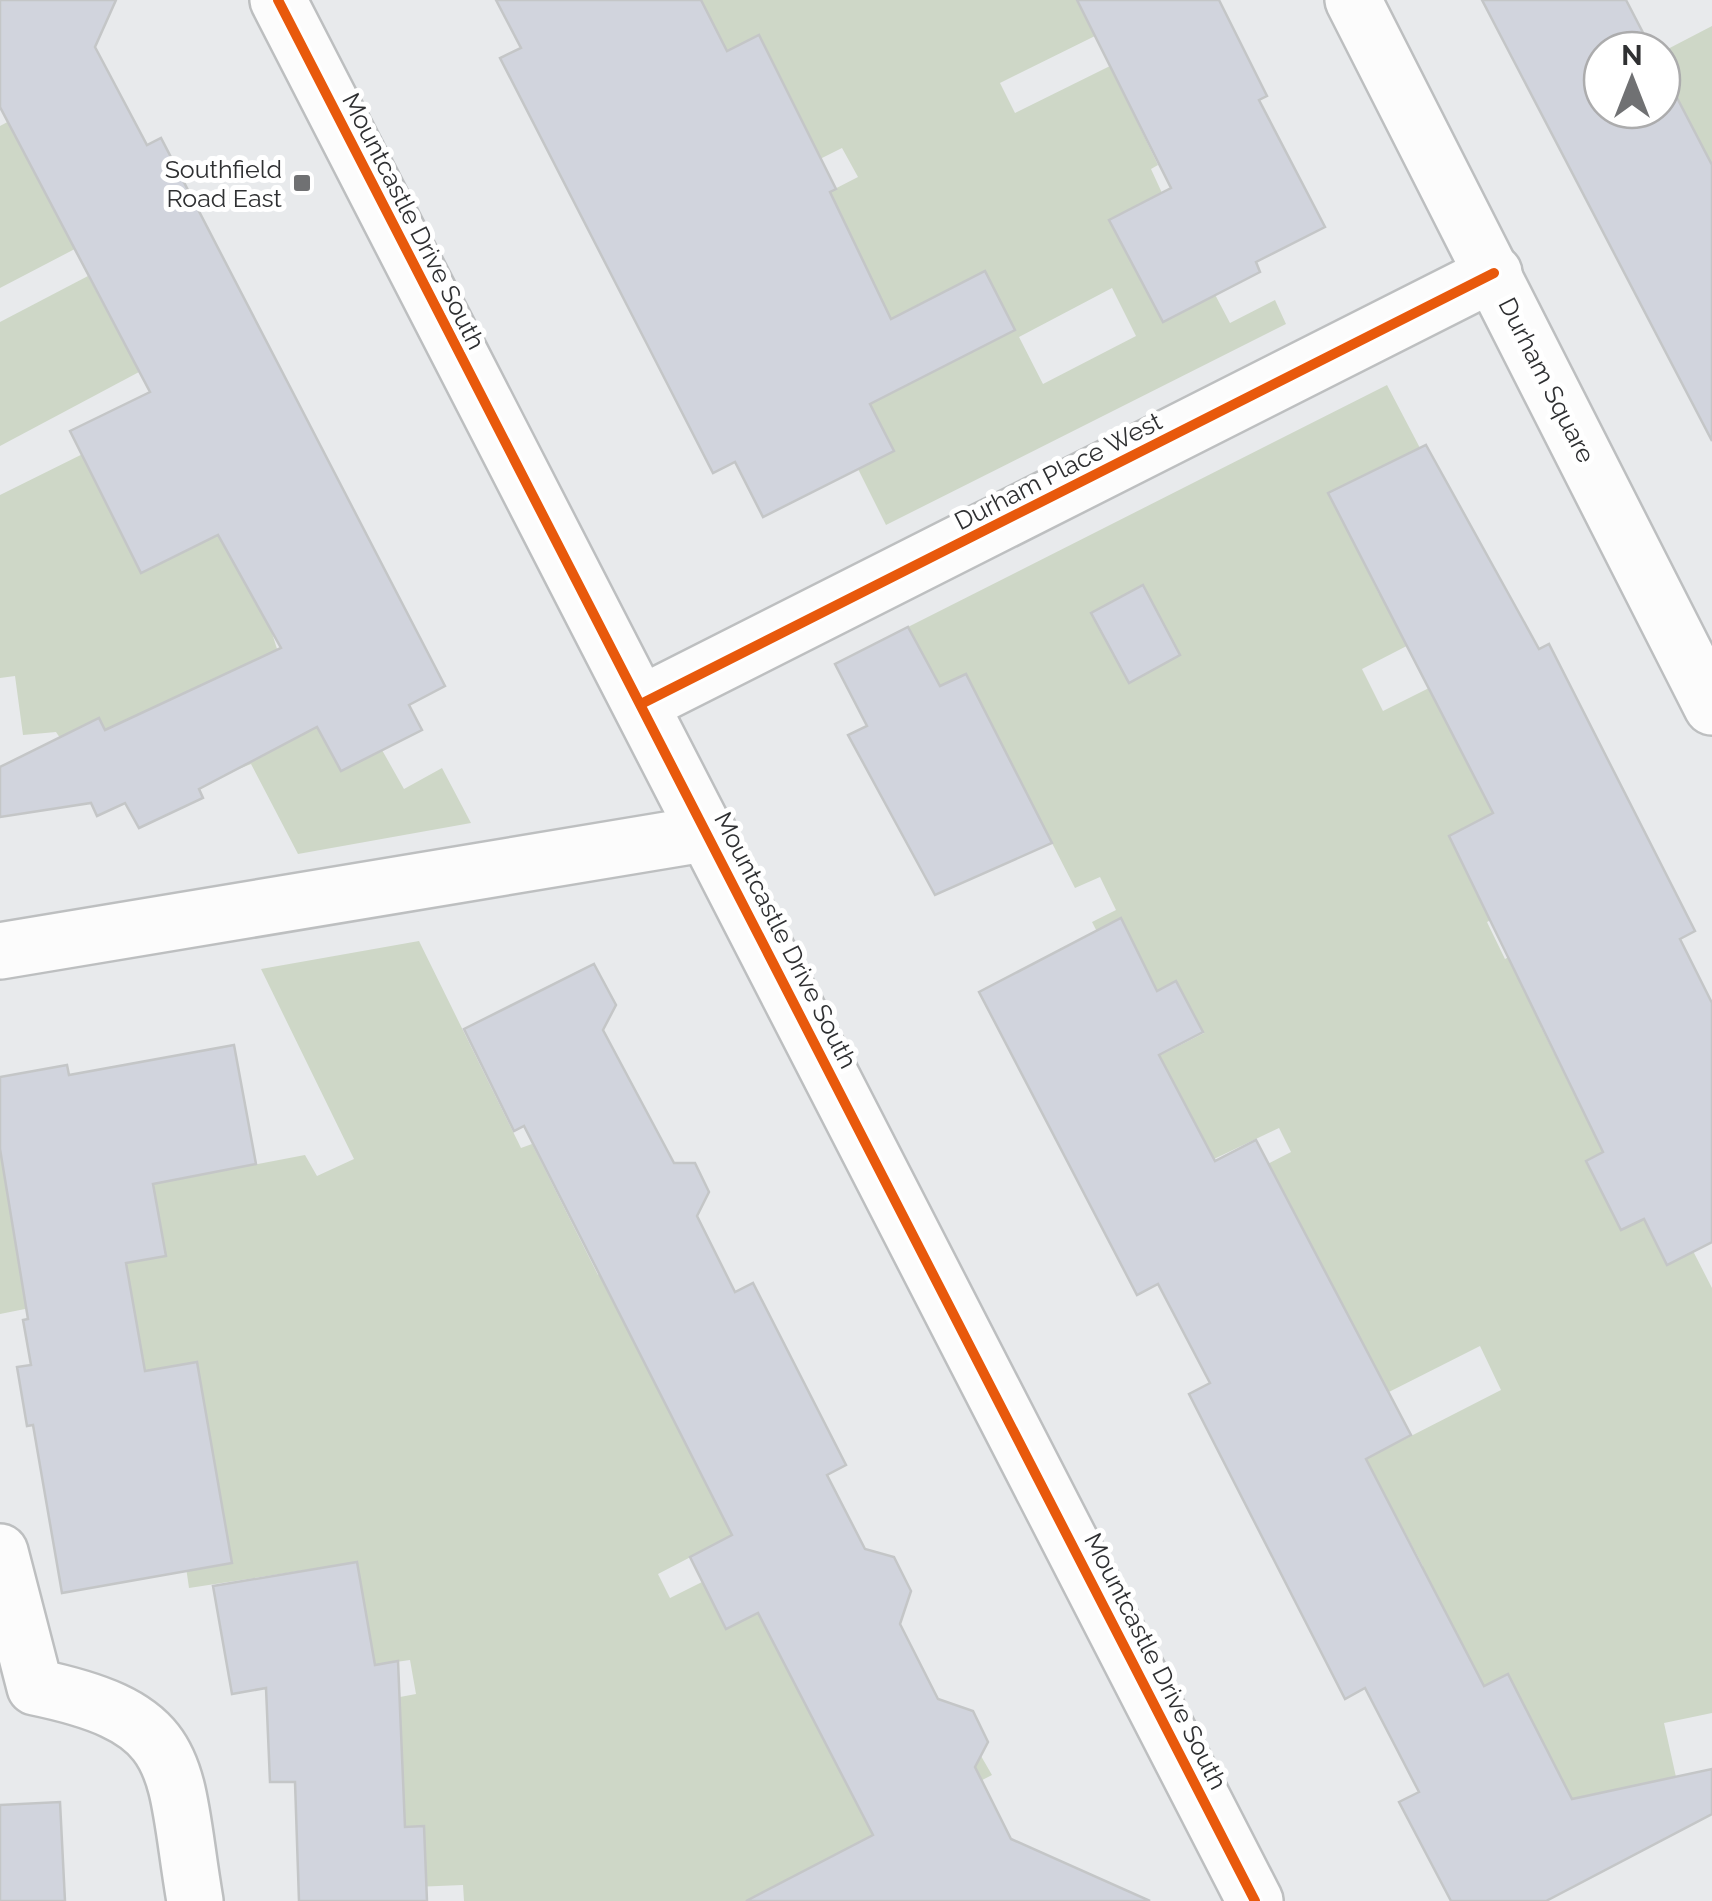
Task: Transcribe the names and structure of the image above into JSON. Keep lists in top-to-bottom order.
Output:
{
  "streets": {
    "street": ["Mountcastle Drive South", "Durham Square", "Durham Place West"]
  },
  "crossings": [
    ["Mountcastle Drive South", "Durham Place West"],
    ["Durham Square", "Durham Place West"]
  ],
  "places": {
    "transit": ["Southfield Road East"]
  },
  "north": "top"
}
